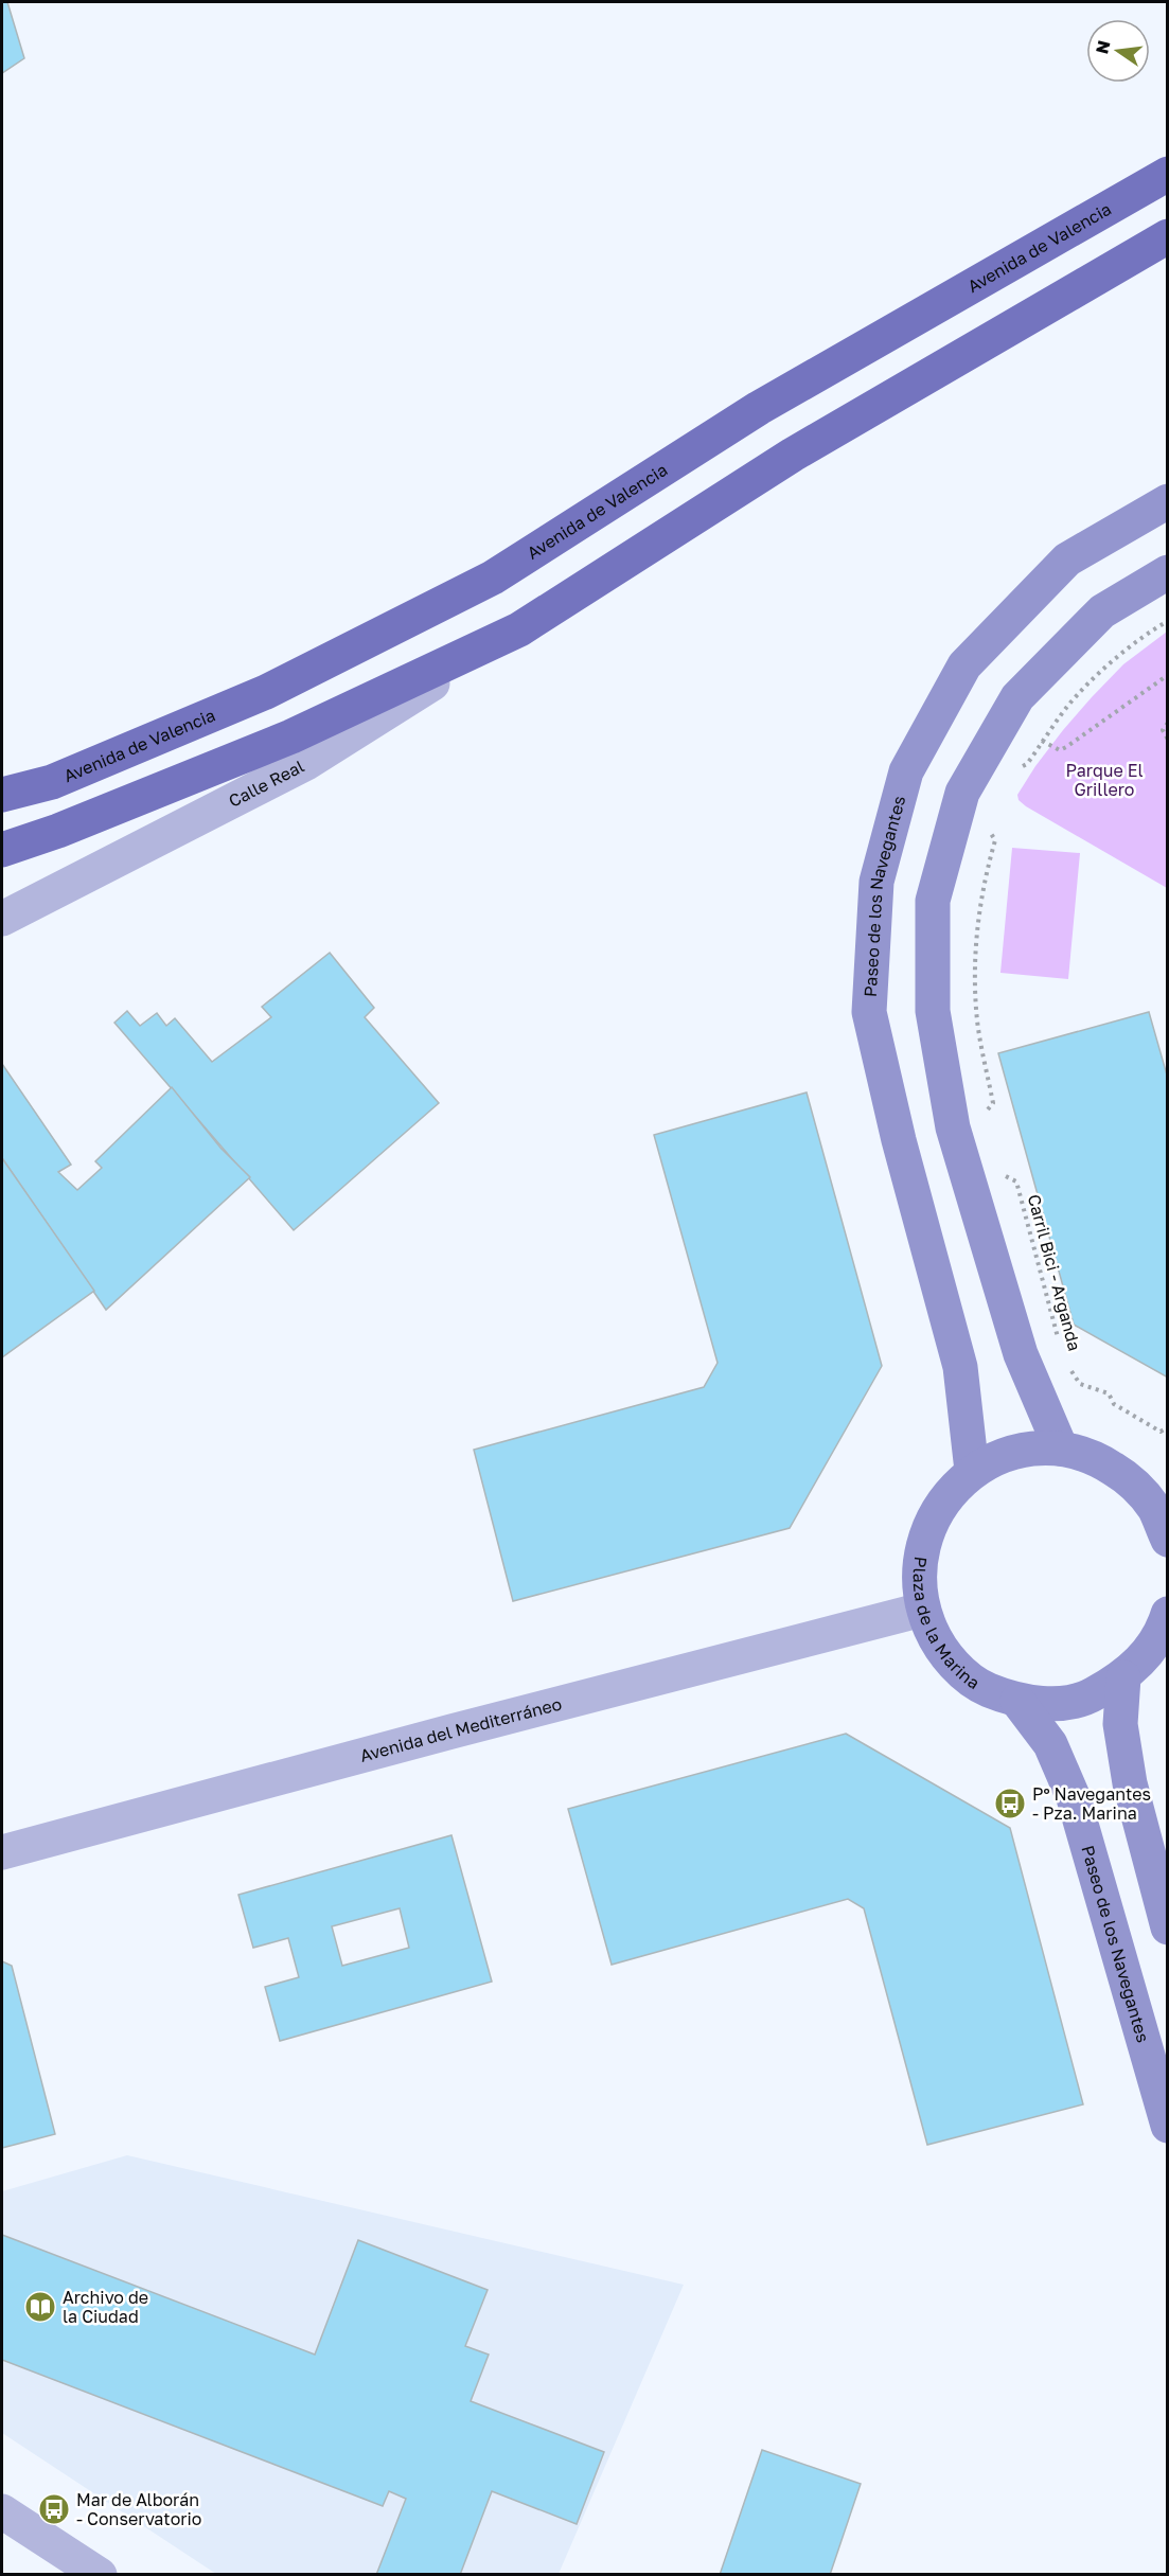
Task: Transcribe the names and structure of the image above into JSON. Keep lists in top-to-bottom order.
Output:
{
  "streets": {
    "highway": ["Avenida de Valencia"],
    "main road": ["Paseo de los Navegantes", "Plaza de la Marina"],
    "street": ["Calle Real", "Avenida del Mediterráneo"],
    "path": ["Carril Bici - Arganda"]
  },
  "crossings": [
    ["Paseo de los Navegantes", "Plaza de la Marina"],
    ["Plaza de la Marina", "Avenida del Mediterráneo"]
  ],
  "parks": ["Parque El Grillero"],
  "places": {
    "bus stop": ["Pº Navegantes - Pza. Marina", "Mar de Alborán - Conservatorio"],
    "library": ["Archivo de la Ciudad"]
  },
  "north": "left"
}
